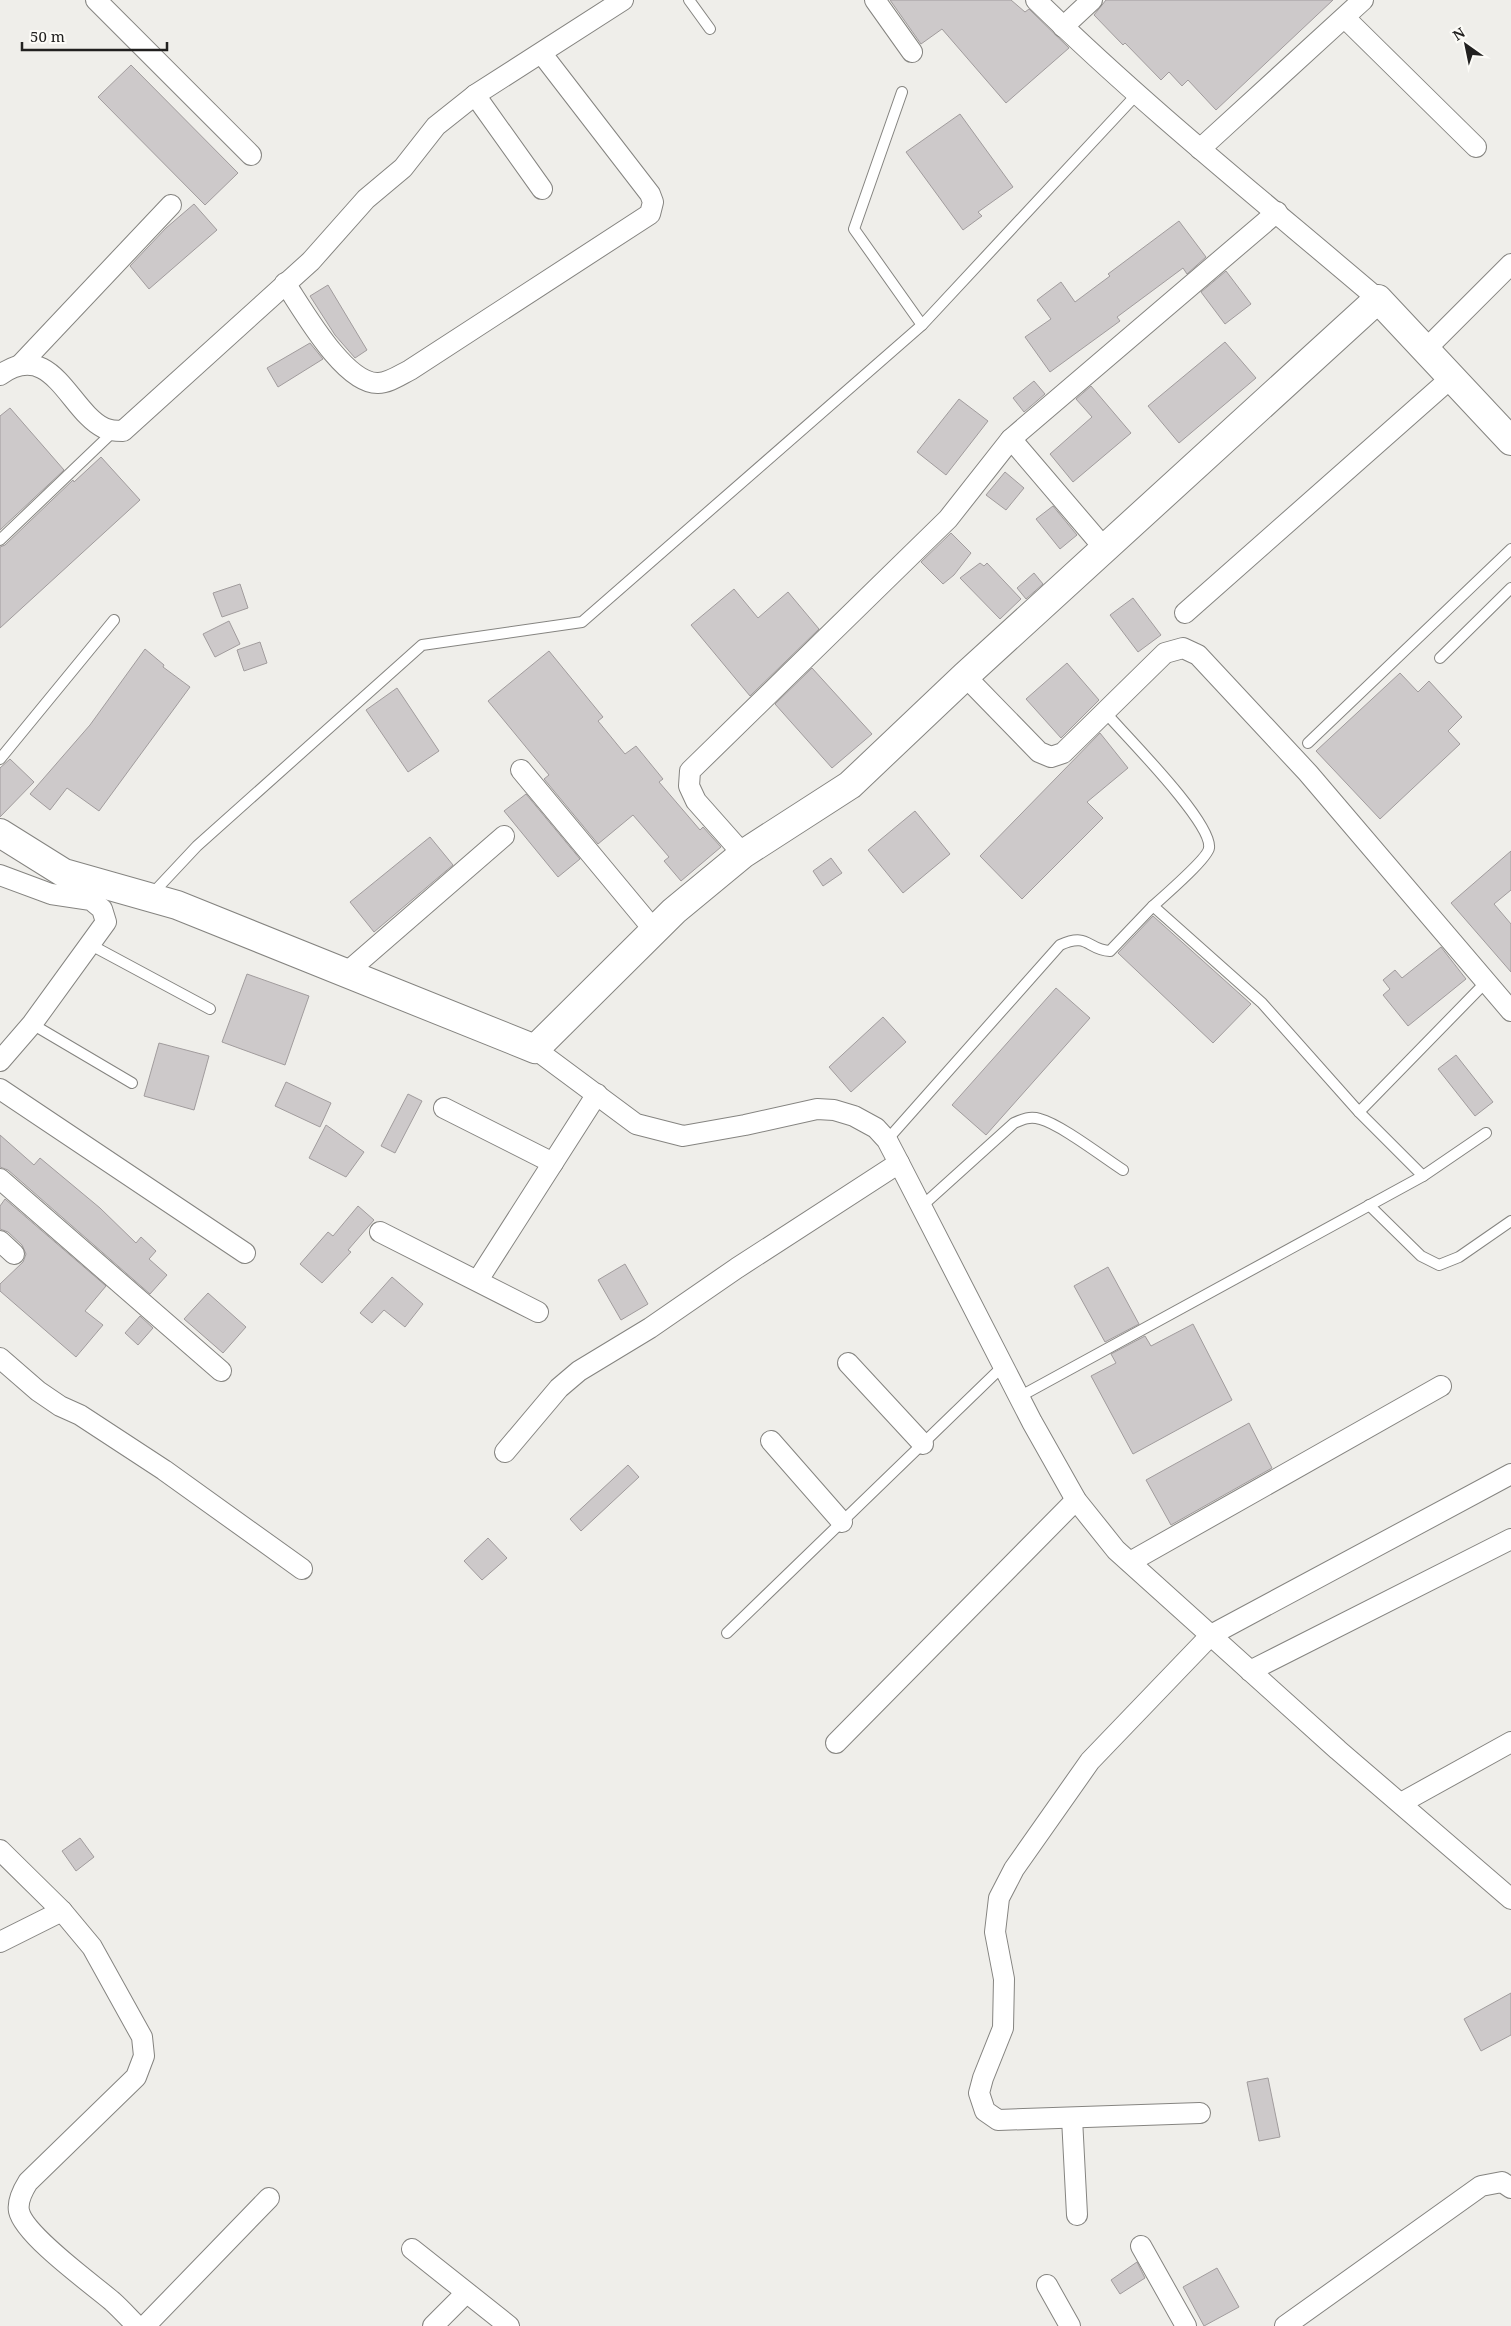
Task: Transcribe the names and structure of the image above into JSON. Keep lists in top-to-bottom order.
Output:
{
  "scale_bar": "50 m",
  "north": "top left"
}
